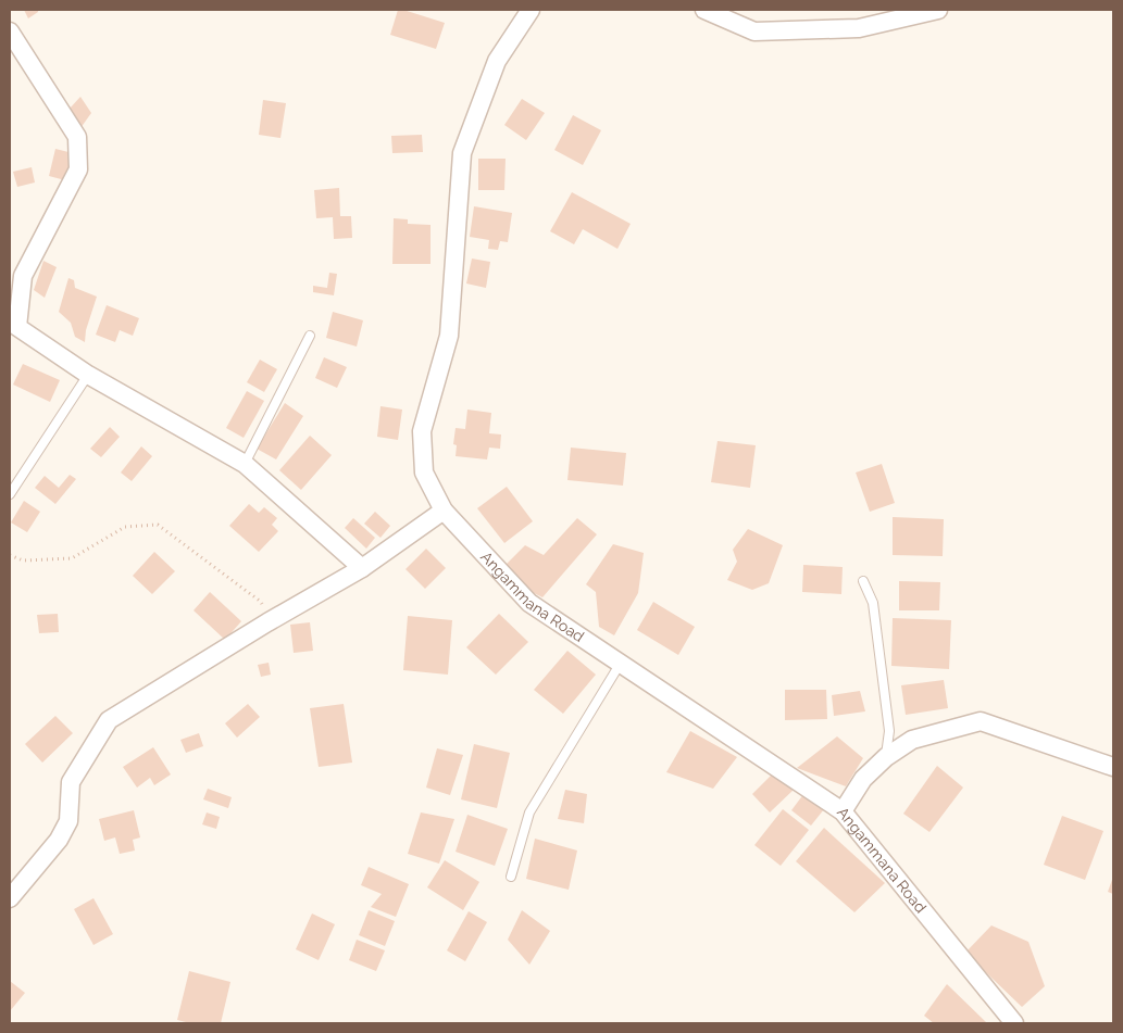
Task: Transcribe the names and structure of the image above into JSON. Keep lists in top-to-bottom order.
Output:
{
  "streets": {
    "street": ["Angammana Road"]
  }
}
